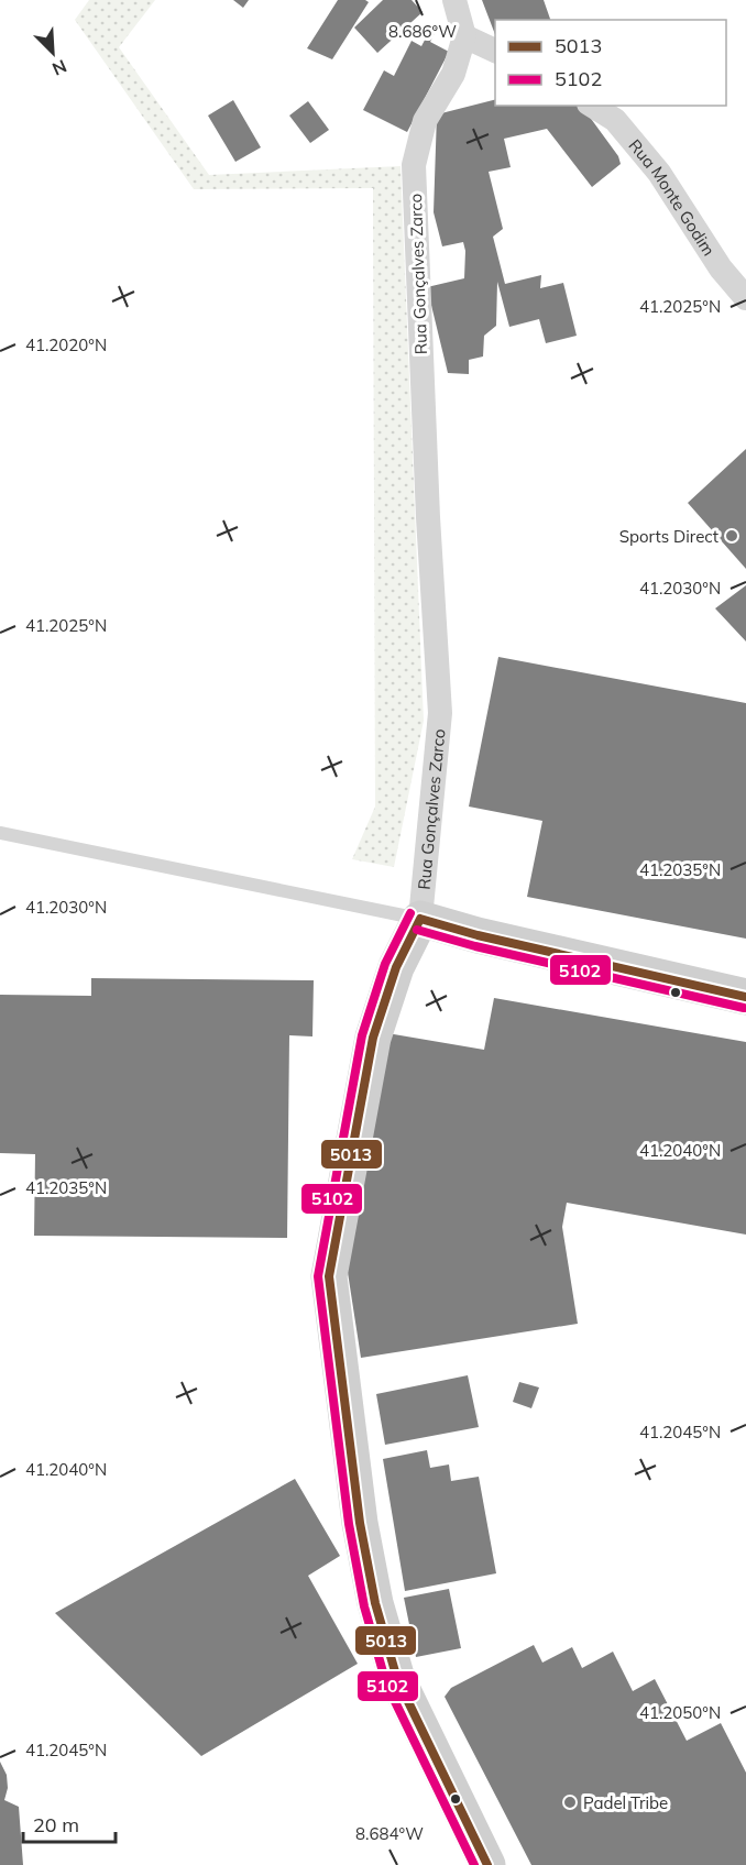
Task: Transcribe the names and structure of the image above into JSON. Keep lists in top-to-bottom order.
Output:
{
  "streets": {
    "street": ["Rua Monte Godim", "Rua Gonçalves Zarco"]
  },
  "places": ["Sports Direct", "Padel Tribe"],
  "lines": ["transit line 5102", "transit line 5013"],
  "legend": ["5013", "5102"],
  "scale_bar": "20 m",
  "north": "bottom right",
  "coordinates": [
    "8.686°W",
    "41.2025°N",
    "41.2020°N",
    "41.2030°N",
    "41.2035°N",
    "41.2040°N",
    "41.2045°N",
    "41.2050°N",
    "8.684°W"
  ]
}
